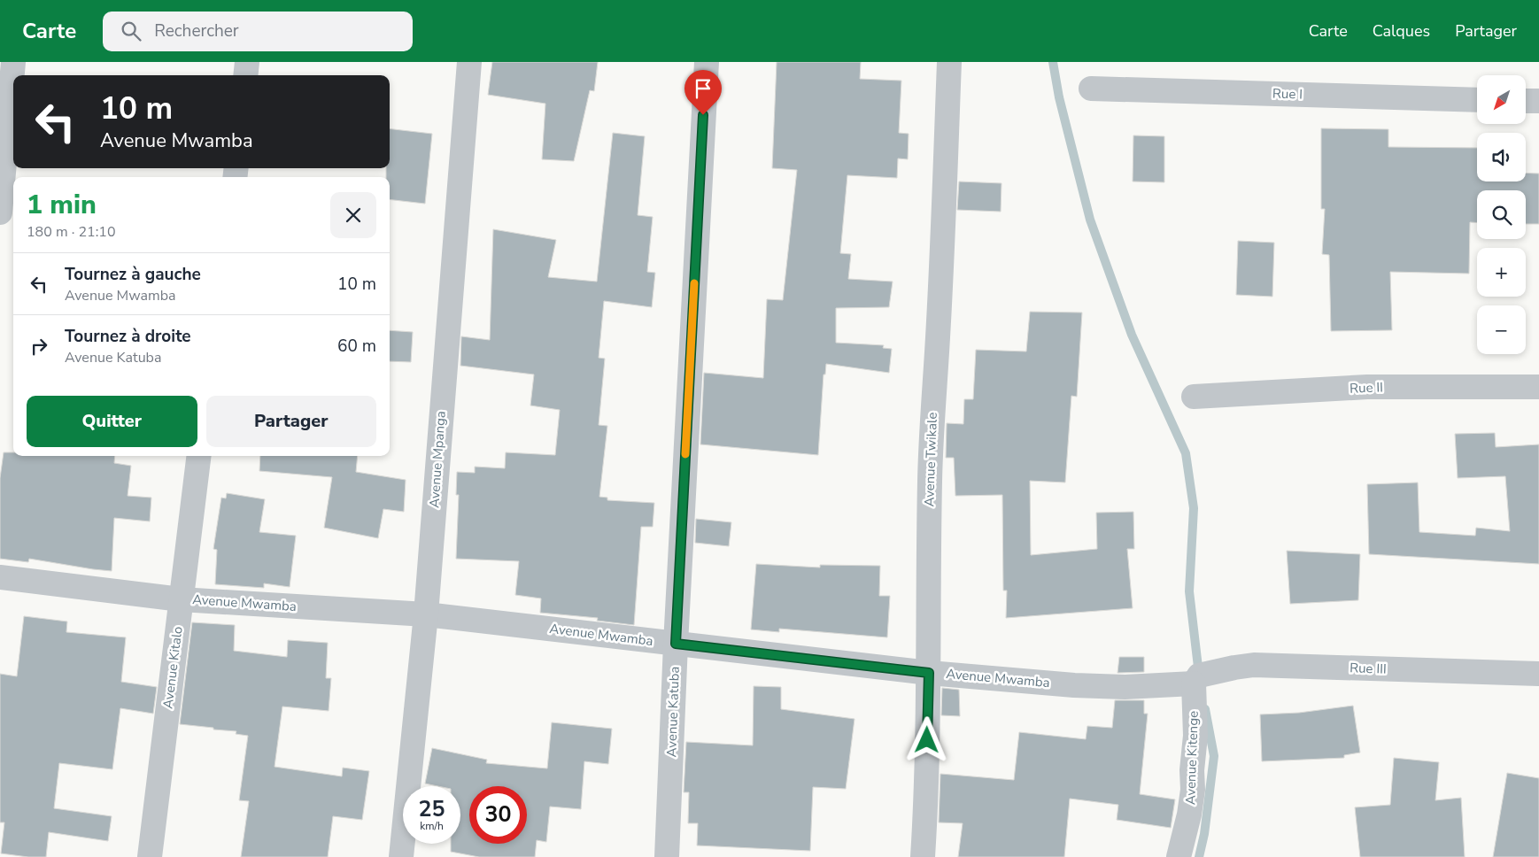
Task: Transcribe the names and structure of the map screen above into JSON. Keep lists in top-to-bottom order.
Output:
{
  "streets": {
    "street": [
      "Rue I",
      "Rue II",
      "Avenue Mpanga",
      "Avenue Twikale",
      "Avenue Mwamba",
      "Avenue Kitalo",
      "Rue III",
      "Avenue Katuba",
      "Avenue Kitenge"
    ]
  },
  "crossings": [
    ["Avenue Mpanga", "Avenue Mwamba"],
    ["Avenue Twikale", "Avenue Mwamba"],
    ["Avenue Mwamba", "Avenue Kitalo"],
    ["Avenue Mwamba", "Rue III"],
    ["Avenue Mwamba", "Avenue Katuba"],
    ["Avenue Mwamba", "Avenue Kitenge"],
    ["Rue III", "Avenue Kitenge"]
  ],
  "north": "bottom left",
  "page": {
    "header": "Carte",
    "search": "Rechercher",
    "nav": ["Carte", "Calques", "Partager"],
    "map_buttons": ["+", "−"],
    "turn": ["10 m", "Avenue Mwamba"],
    "heading": ["1 min", "180 m · 21:10"],
    "list": [
      {
        "name": "Tournez à gauche",
        "note": "Avenue Mwamba",
        "value": "10 m"
      },
      {
        "name": "Tournez à droite",
        "note": "Avenue Katuba",
        "value": "60 m"
      }
    ],
    "buttons": ["Quitter", "Partager"],
    "speed": "25 km/h",
    "limit": "30"
  }
}
